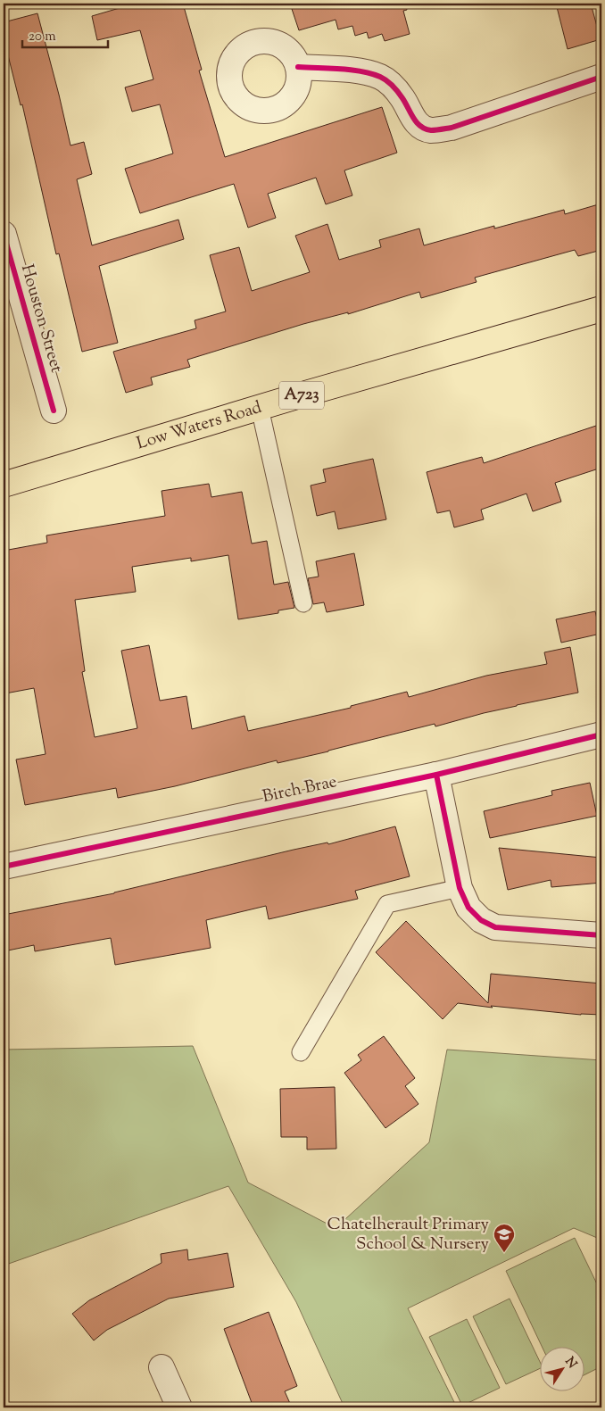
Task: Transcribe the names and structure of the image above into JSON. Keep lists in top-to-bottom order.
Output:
{
  "streets": {
    "main road": ["A723", "Low Waters Road"],
    "street": ["Houston Street", "Birch Brae"]
  },
  "places": {
    "school or university": ["Chatelherault Primary School & Nursery"]
  },
  "scale_bar": "20 m",
  "north": "top right"
}
